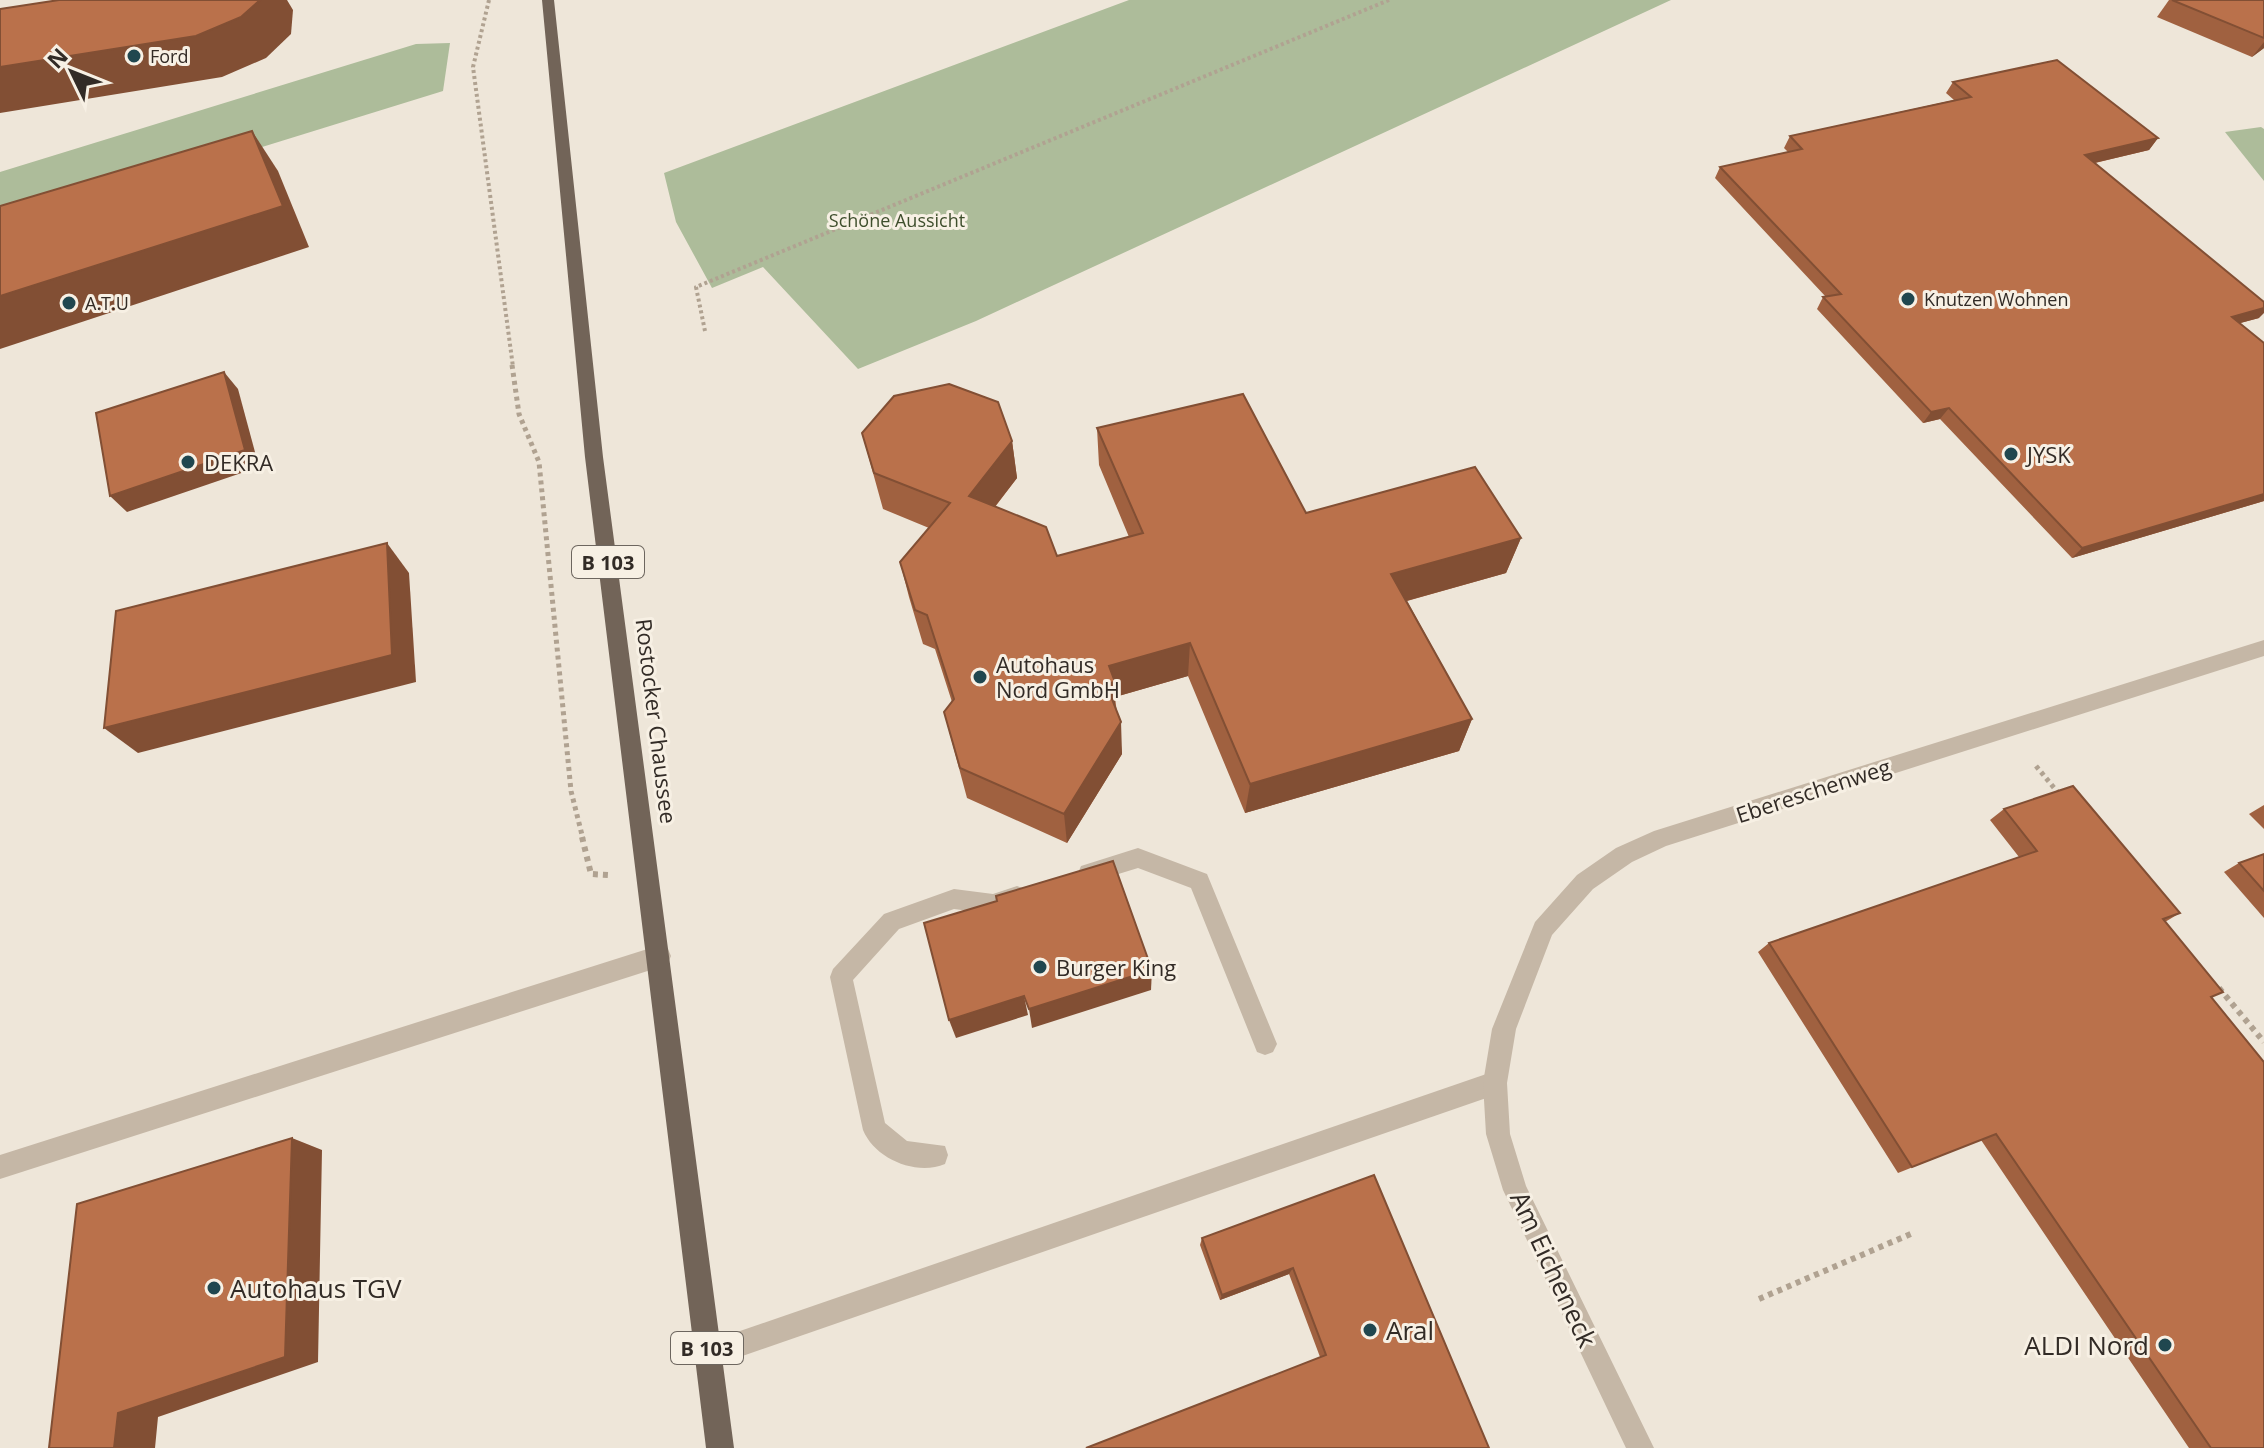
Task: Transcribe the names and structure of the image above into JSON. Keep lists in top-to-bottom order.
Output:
{
  "streets": {
    "main road": ["B 103", "Rostocker Chaussee"],
    "street": ["Ebereschenweg", "Am Eicheneck"]
  },
  "crossings": [
    ["Ebereschenweg", "Am Eicheneck"]
  ],
  "parks": ["Schöne Aussicht"],
  "places": [
    "Ford",
    "Knutzen Wohnen",
    "A.T.U",
    "JYSK",
    "DEKRA",
    "Autohaus Nord GmbH",
    "Burger King",
    "Autohaus TGV",
    "Aral",
    "ALDI Nord"
  ],
  "north": "top left"
}
